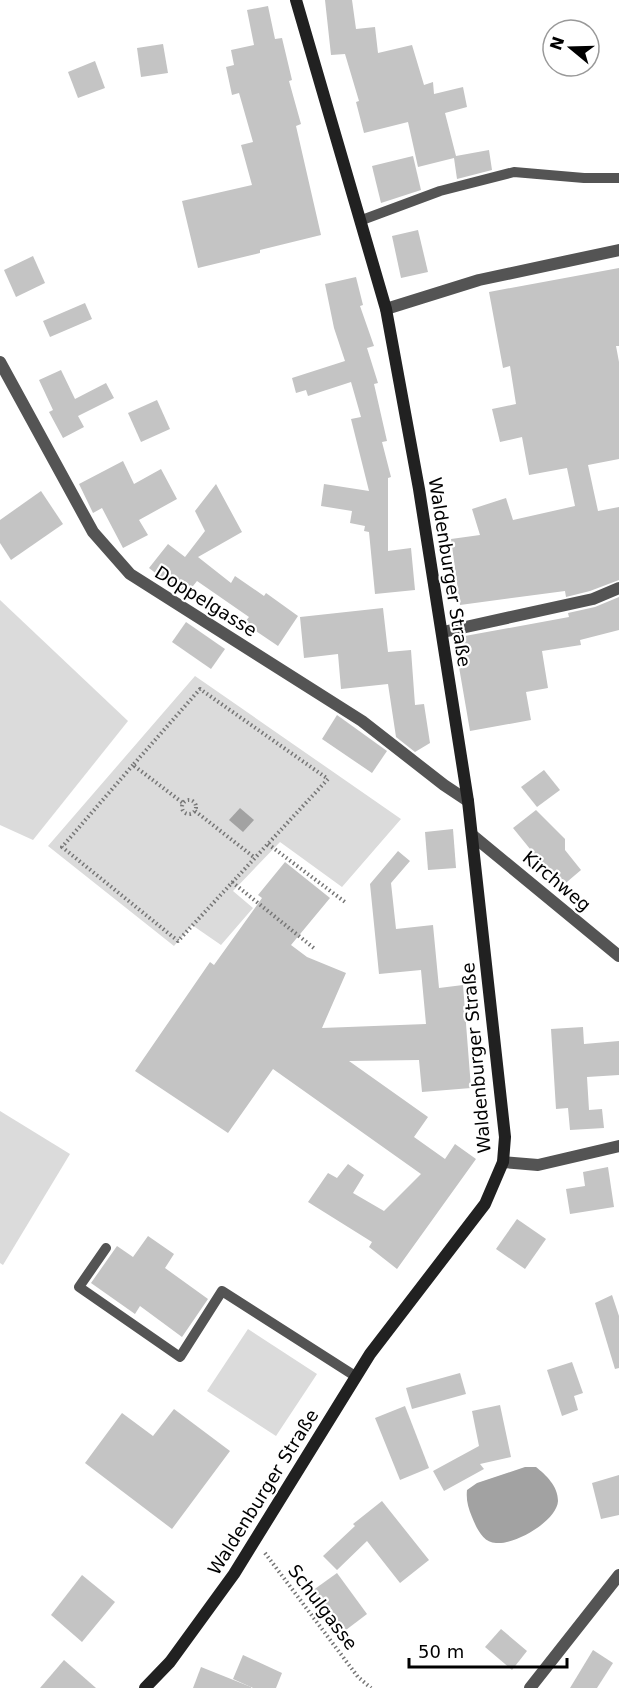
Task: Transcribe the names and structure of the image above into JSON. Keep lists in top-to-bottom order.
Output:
{
  "streets": {
    "main road": ["Waldenburger Straße"],
    "street": ["Doppelgasse", "Kirchweg"],
    "path": ["Schulgasse"]
  },
  "crossings": [
    ["Waldenburger Straße", "Doppelgasse"],
    ["Waldenburger Straße", "Kirchweg"],
    ["Waldenburger Straße", "Schulgasse"]
  ],
  "scale_bar": "50 m",
  "north": "left"
}
